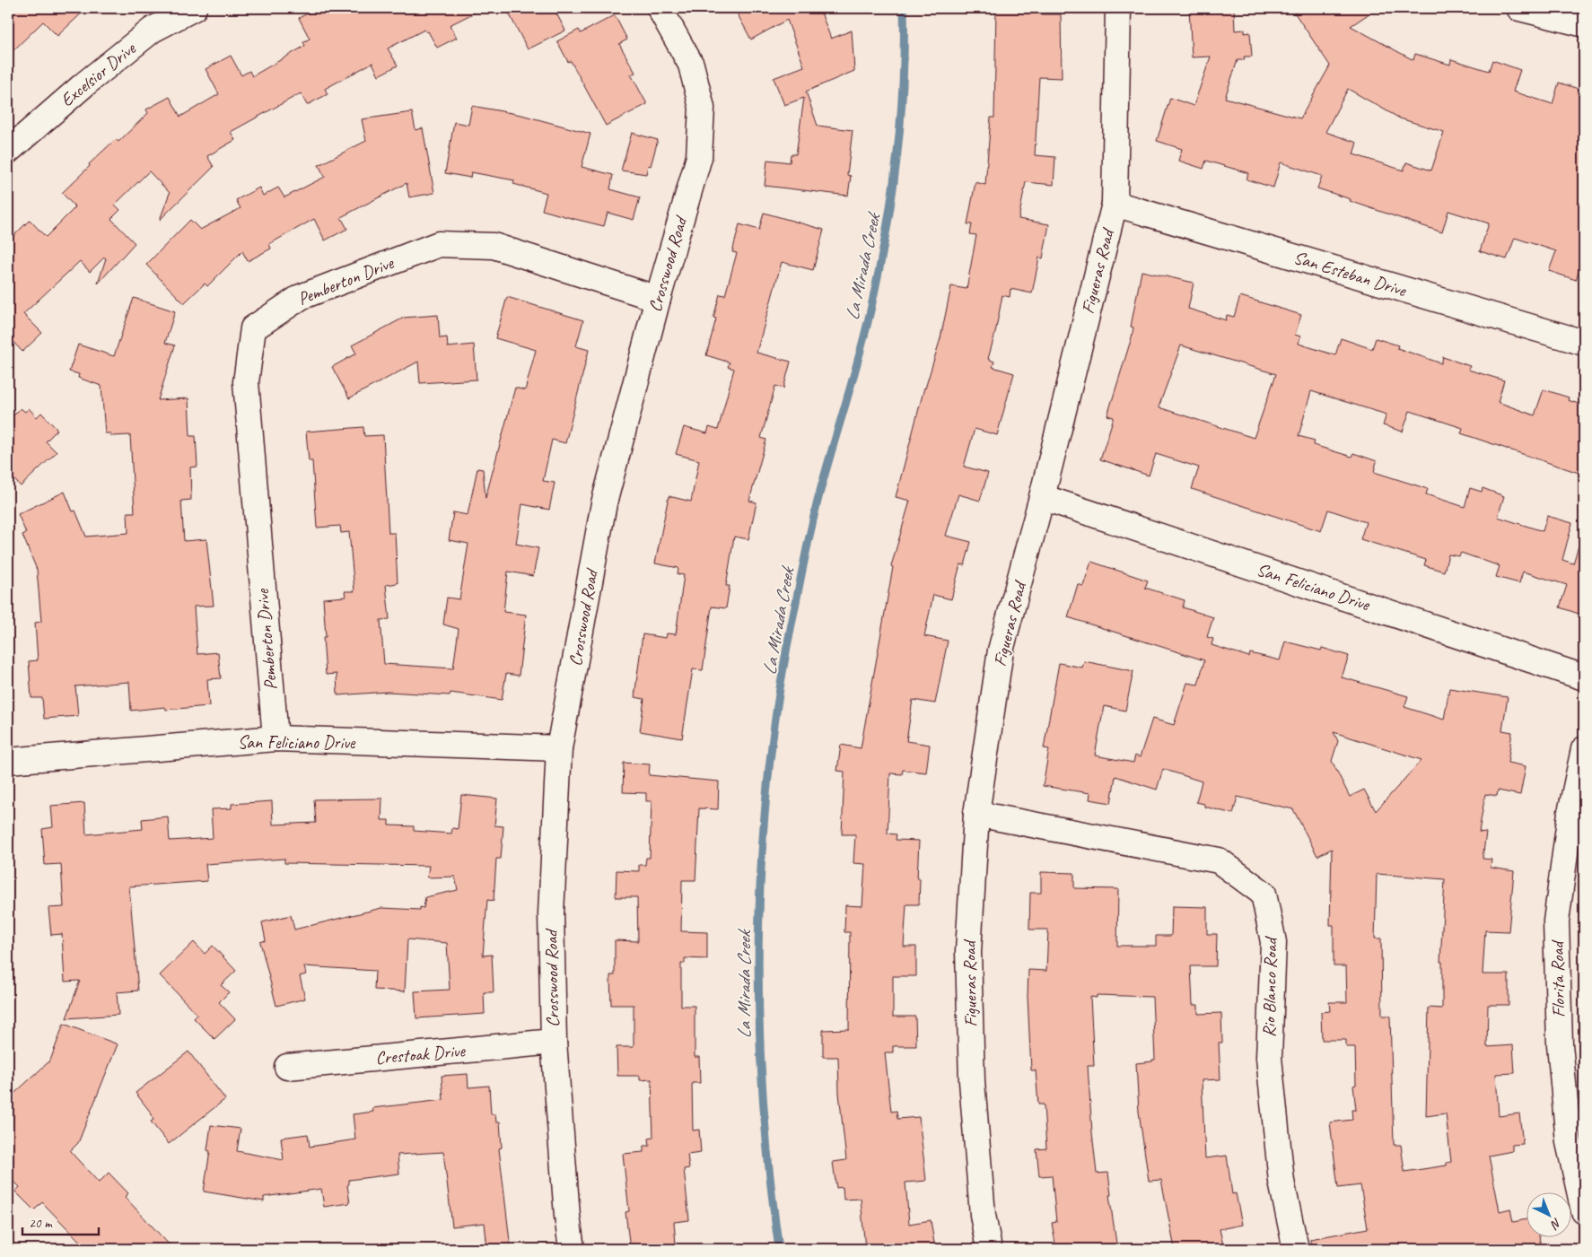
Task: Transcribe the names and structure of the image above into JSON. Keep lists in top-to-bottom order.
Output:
{
  "streets": {
    "street": [
      "Excelsior Drive",
      "Crosswood Road",
      "Figueras Road",
      "San Esteban Drive",
      "Pemberton Drive",
      "San Feliciano Drive",
      "Florita Road",
      "Rio Blanco Road",
      "Crestoak Drive"
    ]
  },
  "crossings": [
    ["Crosswood Road", "Pemberton Drive"],
    ["Crosswood Road", "San Feliciano Drive"],
    ["Crosswood Road", "Crestoak Drive"],
    ["Figueras Road", "San Esteban Drive"],
    ["Figueras Road", "San Feliciano Drive"],
    ["Figueras Road", "Rio Blanco Road"],
    ["Pemberton Drive", "San Feliciano Drive"]
  ],
  "water": ["La Mirada Creek"],
  "scale_bar": "20 m",
  "north": "bottom right"
}
